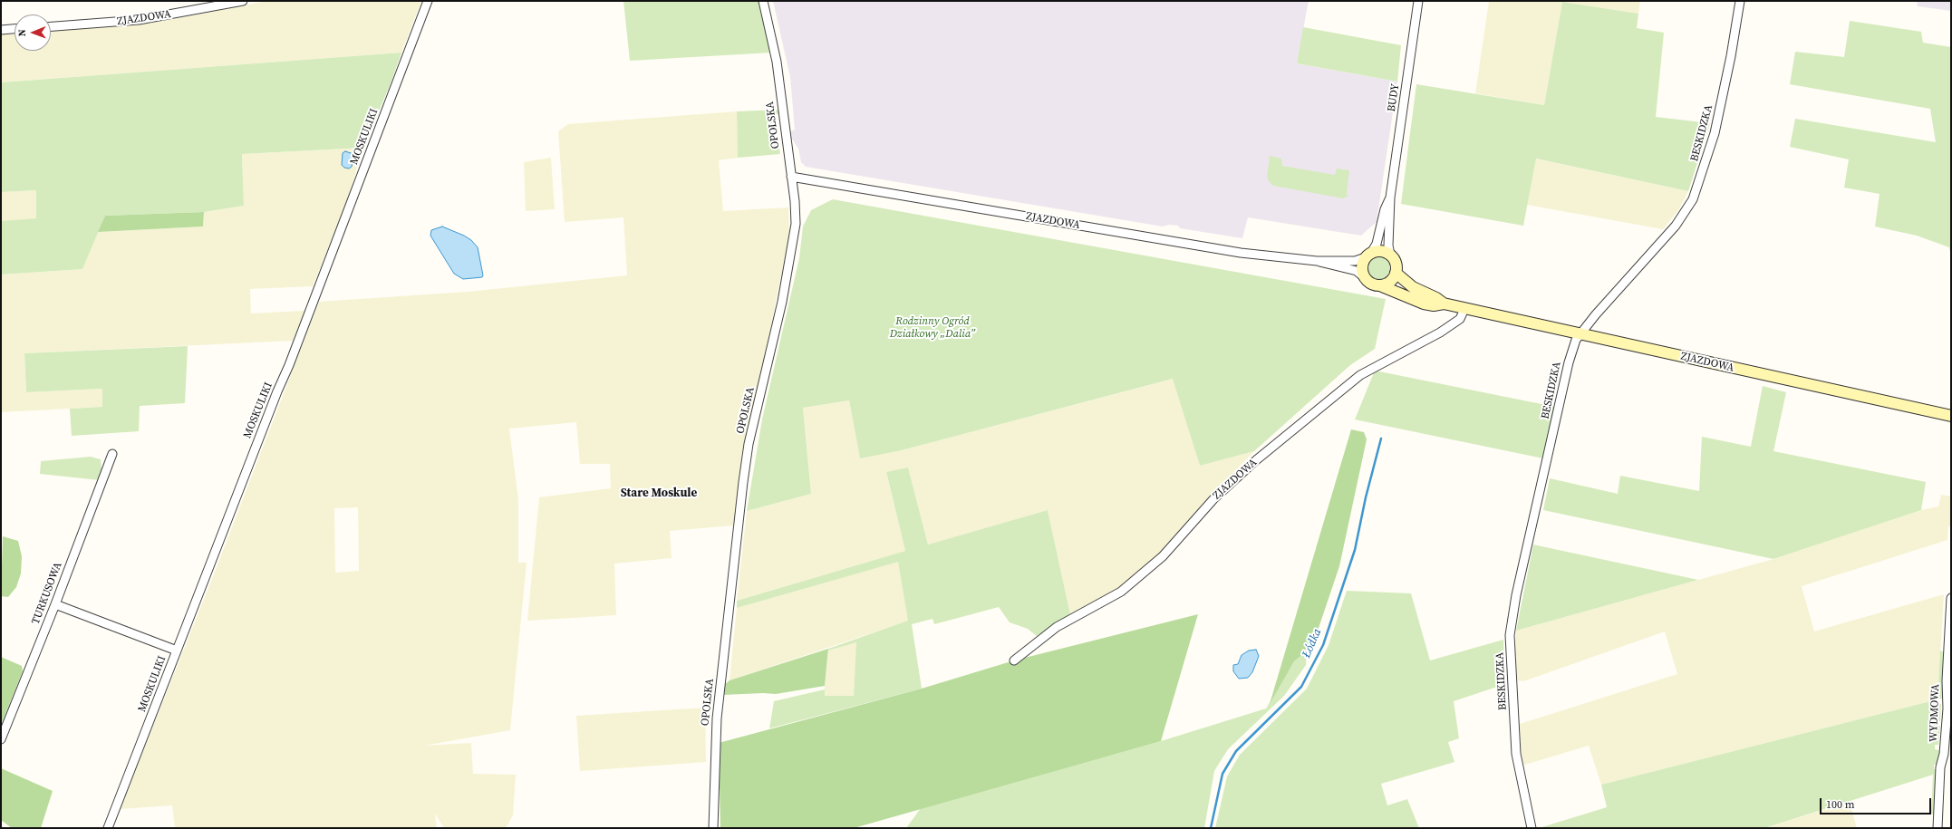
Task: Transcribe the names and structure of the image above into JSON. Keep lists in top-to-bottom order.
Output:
{
  "streets": {
    "street": [
      "ZJAZDOWA",
      "BUDY",
      "OPOLSKA",
      "BESKIDZKA",
      "MOSKULIKI",
      "TURKUSOWA",
      "WYDMOWA"
    ]
  },
  "crossings": [
    ["ZJAZDOWA", "BUDY"],
    ["ZJAZDOWA", "OPOLSKA"],
    ["ZJAZDOWA", "BESKIDZKA"]
  ],
  "districts": ["Stare Moskule"],
  "water": ["Łódka"],
  "parks": ["Rodzinny Ogród Działkowy „Dalia”"],
  "scale_bar": "100 m",
  "north": "left"
}
